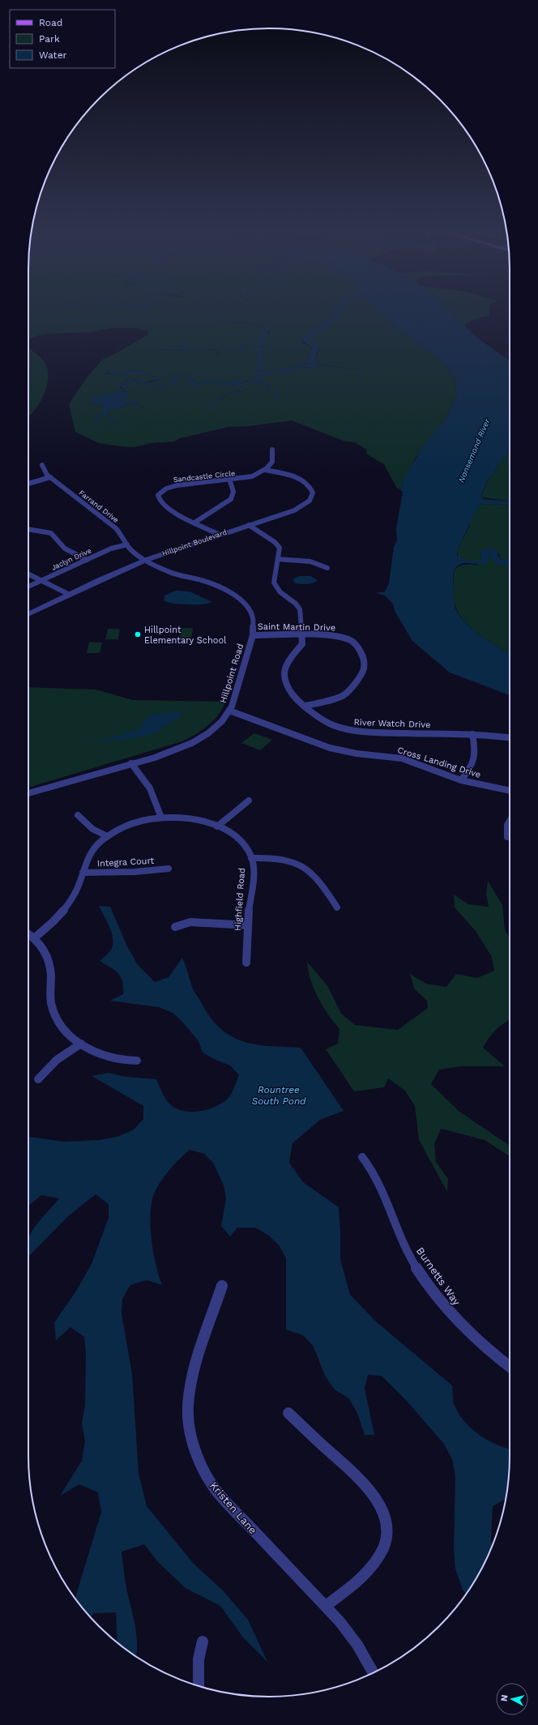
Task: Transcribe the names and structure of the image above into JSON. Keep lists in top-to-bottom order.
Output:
{
  "streets": {
    "street": [
      "Sandcastle Circle",
      "Farrand Drive",
      "Hillpoint Boulevard",
      "Jaclyn Drive",
      "Saint Martin Drive",
      "Hillpoint Road",
      "River Watch Drive",
      "Cross Landing Drive",
      "Integra Court",
      "Highfield Road",
      "Burnetts Way",
      "Kristen Lane"
    ]
  },
  "crossings": [
    ["Sandcastle Circle", "Hillpoint Boulevard"],
    ["Farrand Drive", "Hillpoint Boulevard"],
    ["Farrand Drive", "Jaclyn Drive"],
    ["Farrand Drive", "Hillpoint Road"],
    ["Hillpoint Boulevard", "Hillpoint Road"],
    ["Hillpoint Boulevard", "River Watch Drive"],
    ["Saint Martin Drive", "Hillpoint Road"],
    ["Saint Martin Drive", "River Watch Drive"],
    ["Hillpoint Road", "Cross Landing Drive"],
    ["Integra Court", "Highfield Road"]
  ],
  "water": ["Nansemond River", "Rountree South Pond"],
  "places": ["Hillpoint Elementary School"],
  "legend": ["Road", "Park", "Water"],
  "north": "left"
}
